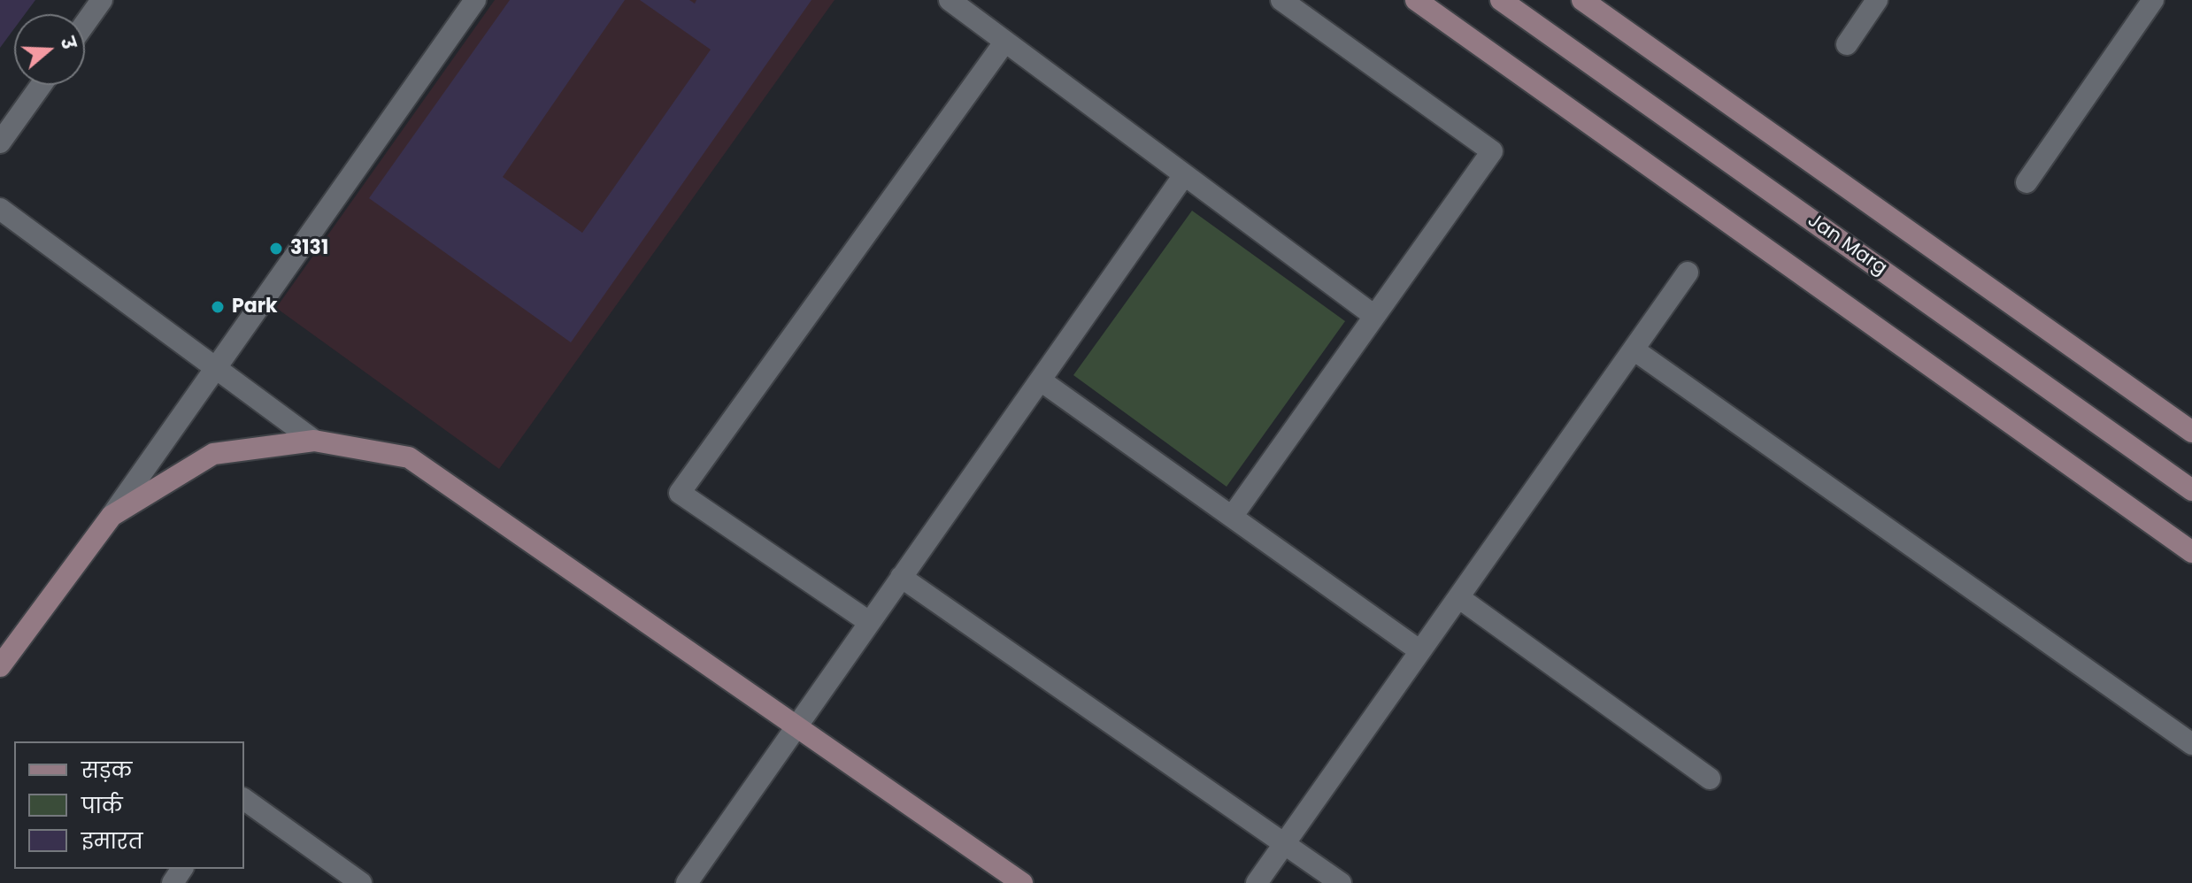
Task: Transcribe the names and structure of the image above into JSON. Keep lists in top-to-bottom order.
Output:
{
  "streets": {
    "street": ["Jan Marg"]
  },
  "places": ["3131", "Park"],
  "legend": ["सड़क", "पार्क", "इमारत"],
  "north": "right"
}
